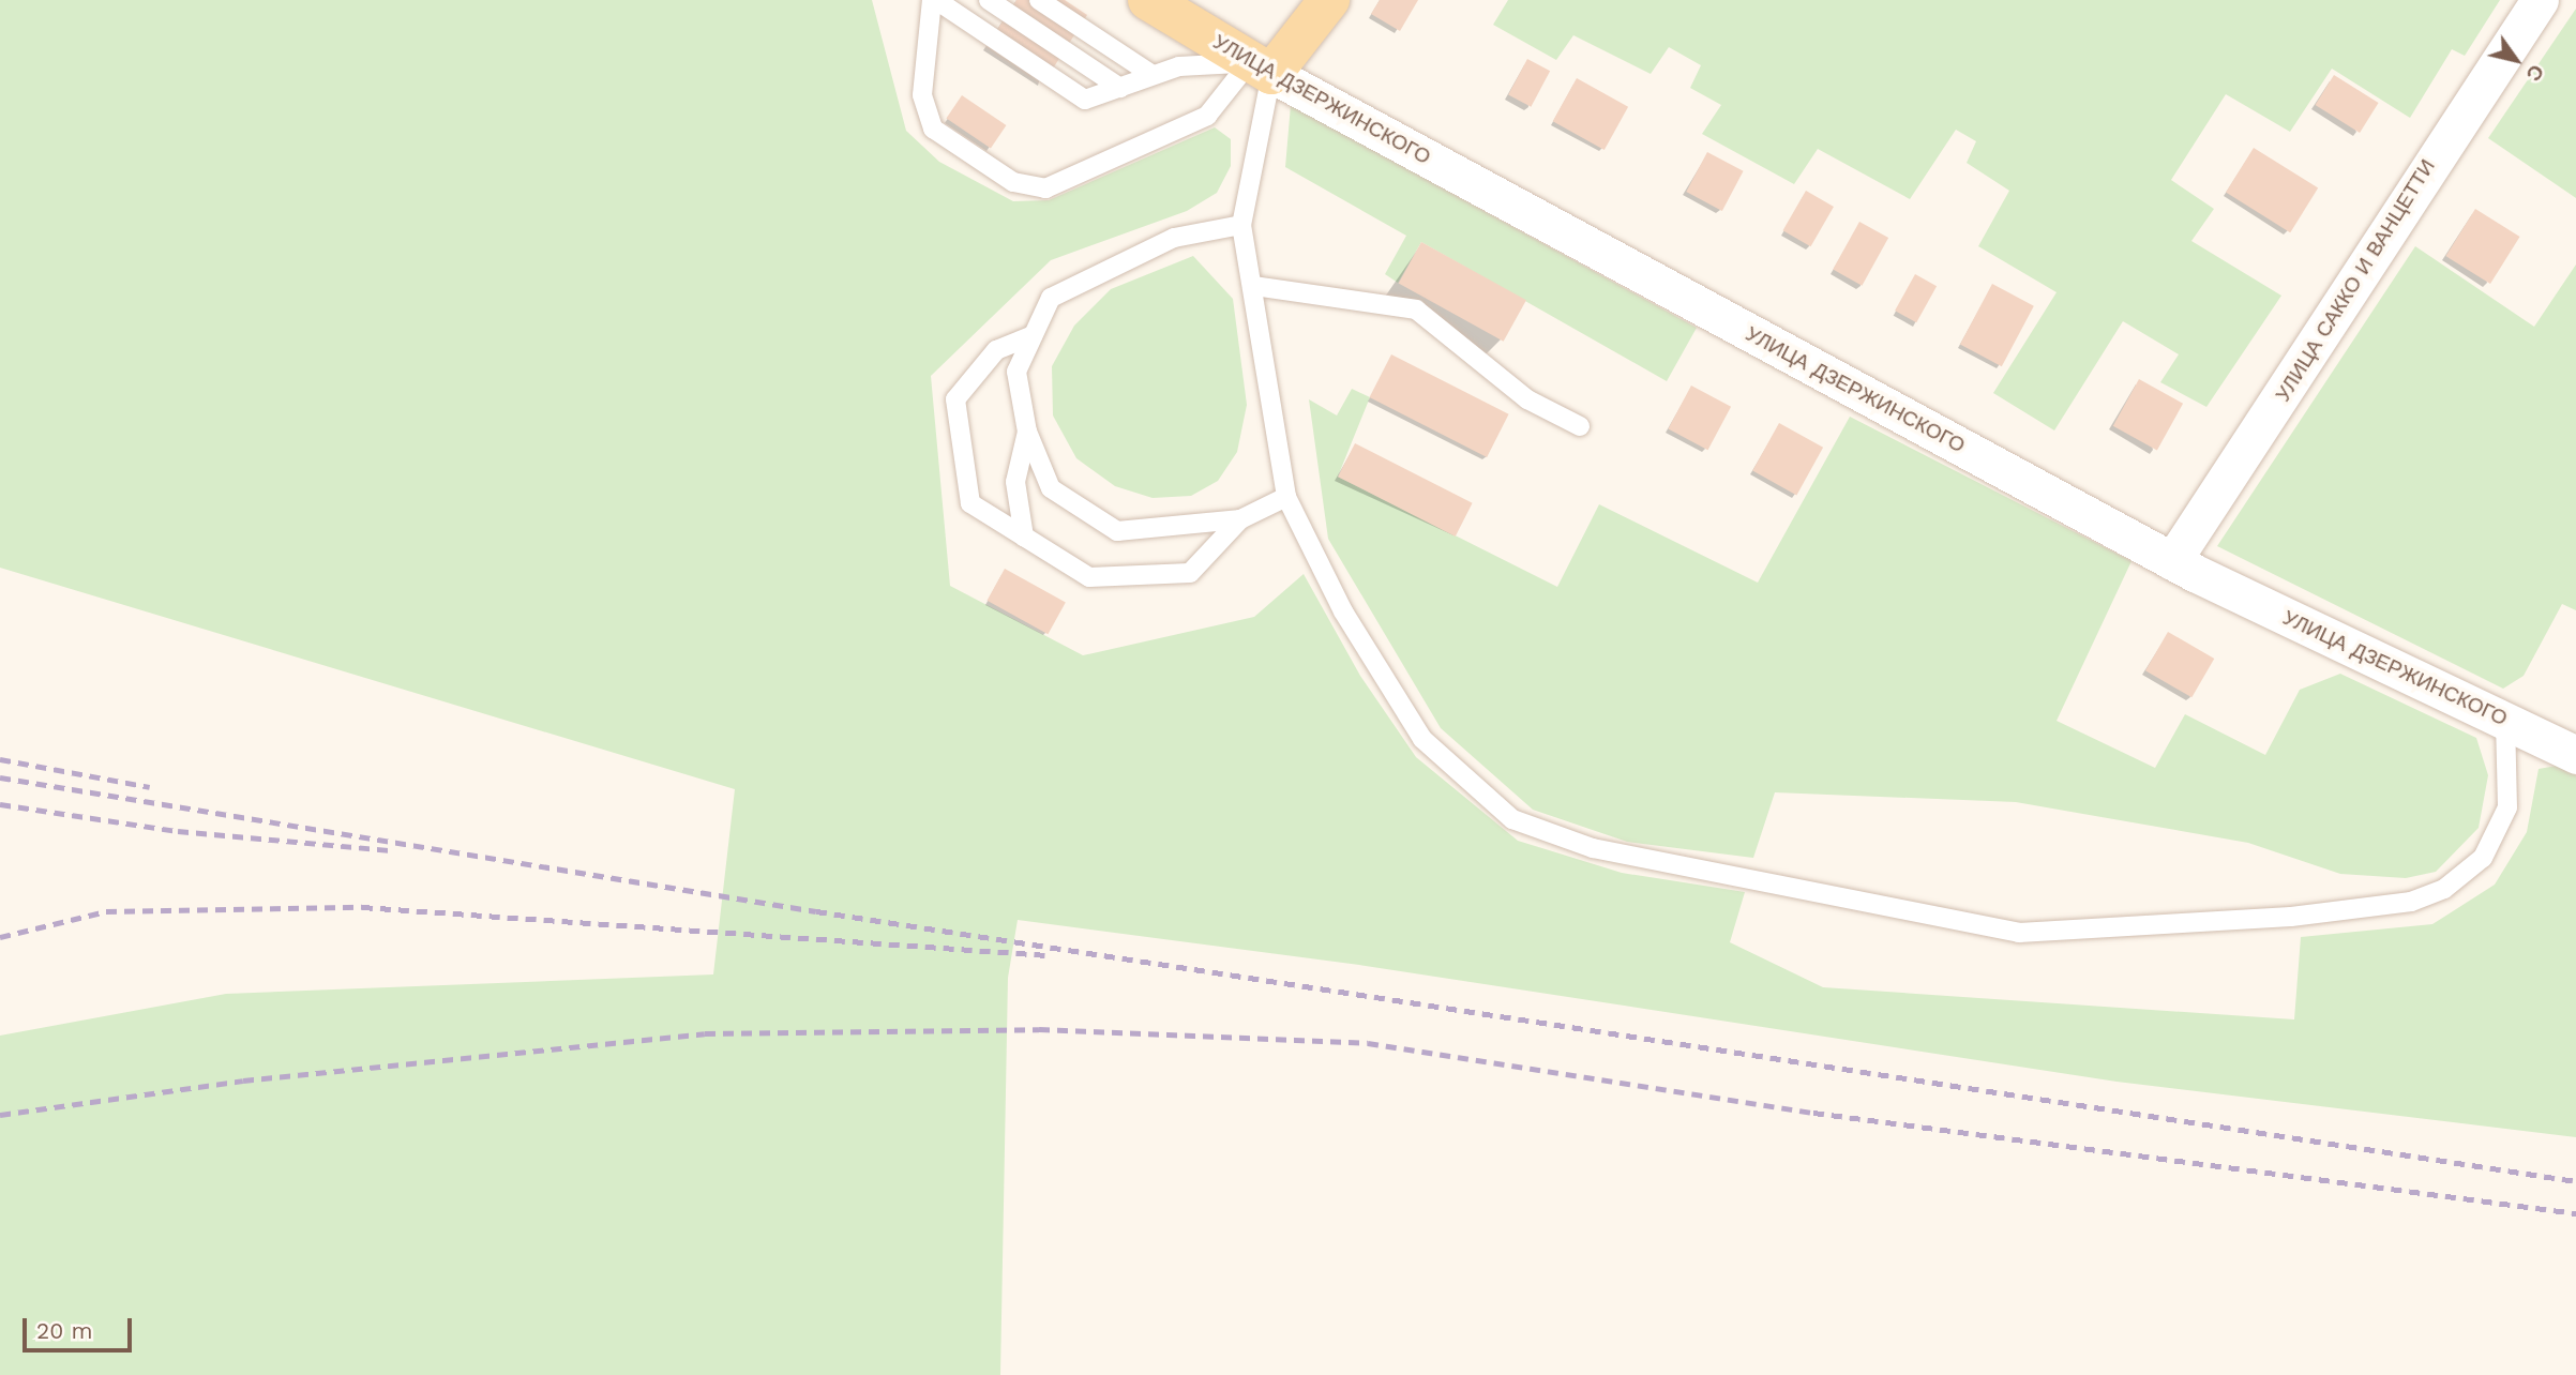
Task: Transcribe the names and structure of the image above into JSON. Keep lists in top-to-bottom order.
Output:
{
  "streets": {
    "main road": ["УЛИЦА ДЗЕРЖИНСКОГО"],
    "street": ["УЛИЦА САККО И ВАНЦЕТТИ"]
  },
  "crossings": [
    ["УЛИЦА ДЗЕРЖИНСКОГО", "УЛИЦА САККО И ВАНЦЕТТИ"]
  ],
  "scale_bar": "20 m",
  "north": "bottom right"
}
